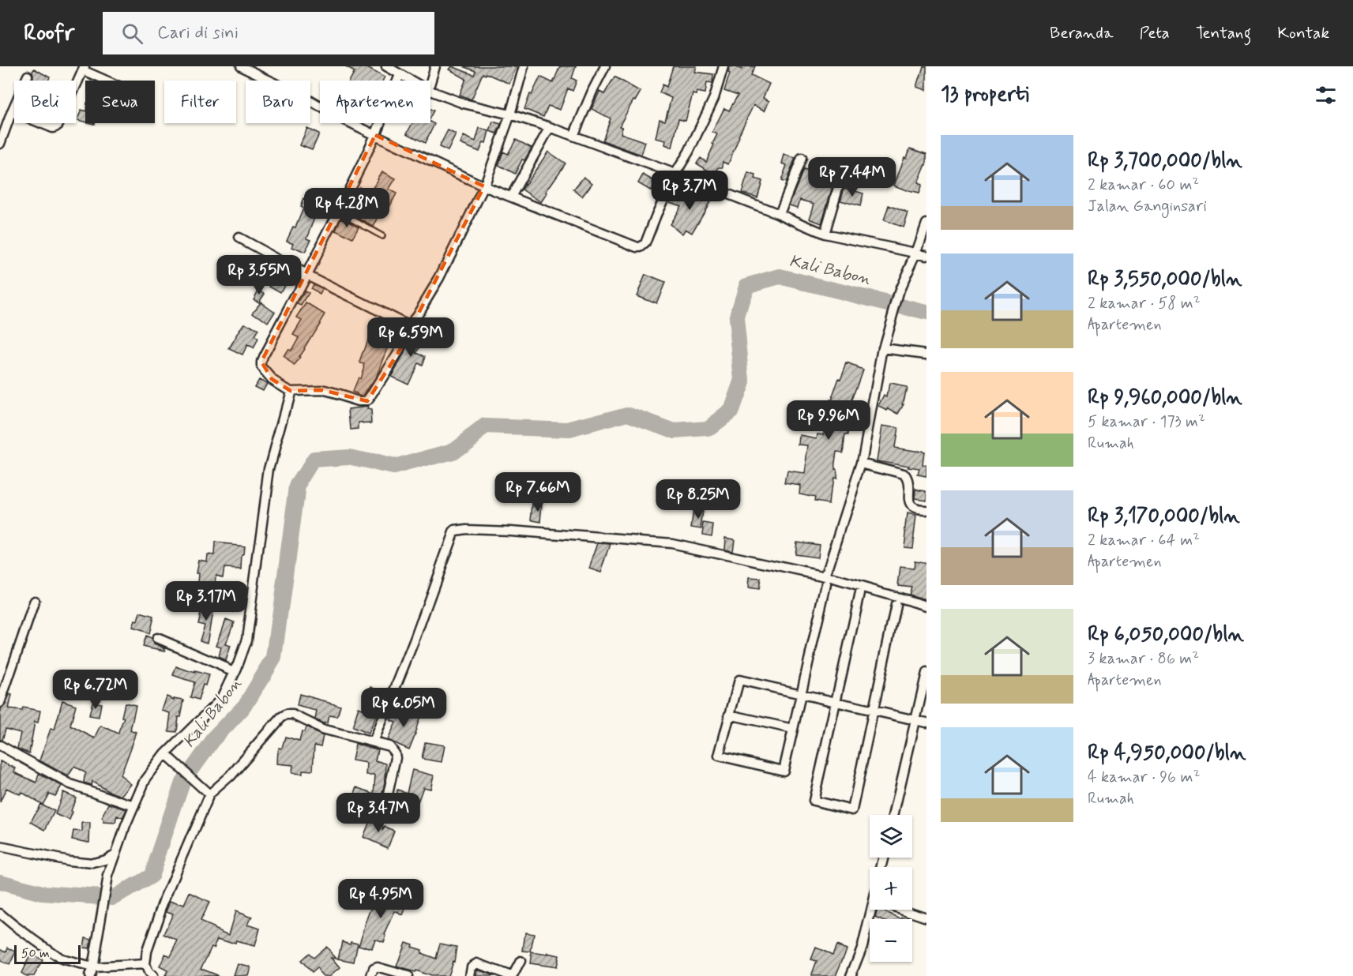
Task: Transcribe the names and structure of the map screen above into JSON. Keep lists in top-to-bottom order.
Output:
{
  "water": ["Kali Babon"],
  "scale_bar": "50 m",
  "page": {
    "header": "Roofr",
    "search": "Cari di sini",
    "nav": [
      "Beranda",
      "Peta",
      "Tentang",
      "Kontak"
    ],
    "heading": "13 properti",
    "chip": [
      "Beli",
      "Sewa",
      "Filter",
      "Baru",
      "Apartemen"
    ],
    "list": [
      {
        "name": "Rp 3,700,000/bln",
        "note": "2 kamar · 60 m² · Jalan Ganginsari"
      },
      {
        "name": "Rp 3,550,000/bln",
        "note": "2 kamar · 58 m² · Apartemen"
      },
      {
        "name": "Rp 9,960,000/bln",
        "note": "5 kamar · 173 m² · Rumah"
      },
      {
        "name": "Rp 3,170,000/bln",
        "note": "2 kamar · 64 m² · Apartemen"
      },
      {
        "name": "Rp 6,050,000/bln",
        "note": "3 kamar · 86 m² · Apartemen"
      },
      {
        "name": "Rp 4,950,000/bln",
        "note": "4 kamar · 96 m² · Rumah"
      }
    ],
    "price": [
      "Rp 7.44M",
      "Rp 3.7M",
      "Rp 4.28M",
      "Rp 3.55M",
      "Rp 6.59M",
      "Rp 9.96M",
      "Rp 7.66M",
      "Rp 8.25M",
      "Rp 3.17M",
      "Rp 6.72M",
      "Rp 6.05M",
      "Rp 3.47M",
      "Rp 4.95M"
    ],
    "map_buttons": ["+", "−"],
    "scale": "50 m"
  }
}
